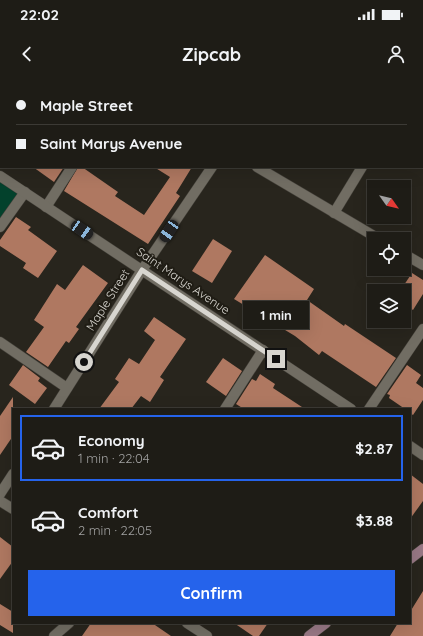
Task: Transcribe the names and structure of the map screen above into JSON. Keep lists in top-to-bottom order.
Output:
{
  "streets": {
    "street": ["Saint Marys Avenue", "Maple Street"]
  },
  "crossings": [
    ["Saint Marys Avenue", "Maple Street"]
  ],
  "north": "bottom right",
  "page": {
    "status": "22:02",
    "header": "Zipcab",
    "banner": ["Maple Street", "Saint Marys Avenue"],
    "bubble": "1 min",
    "list": [
      {
        "name": "Economy",
        "note": "1 min · 22:04",
        "value": "$2.87"
      },
      {
        "name": "Comfort",
        "note": "2 min · 22:05",
        "value": "$3.88"
      }
    ],
    "buttons": "Confirm"
  }
}
